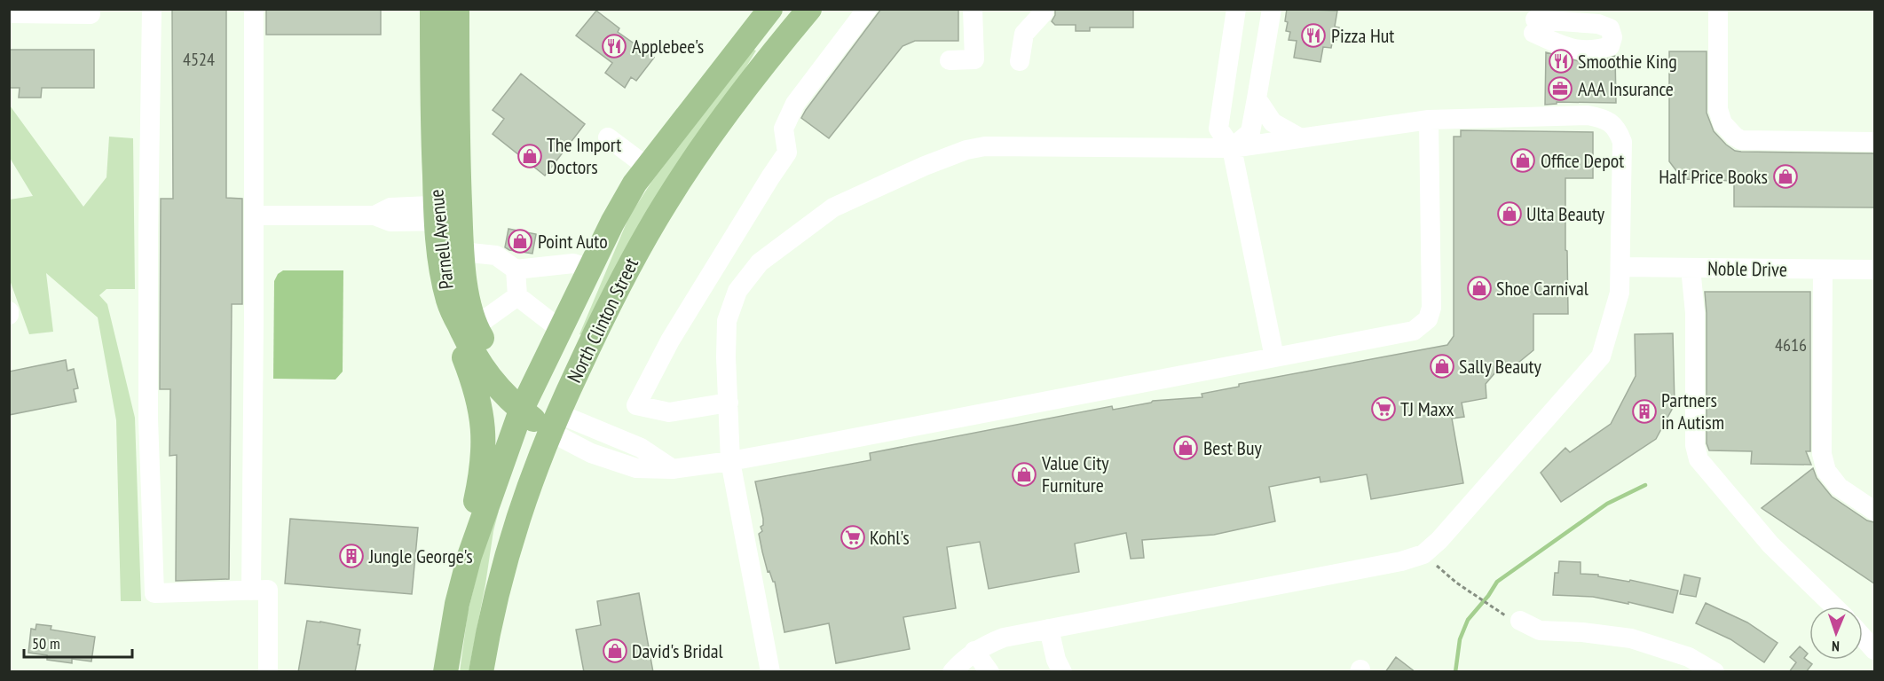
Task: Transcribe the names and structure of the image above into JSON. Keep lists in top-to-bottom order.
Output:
{
  "streets": {
    "main road": ["Parnell Avenue", "North Clinton Street"],
    "street": ["Noble Drive"]
  },
  "crossings": [
    ["Parnell Avenue", "North Clinton Street"]
  ],
  "places": {
    "restaurant": ["Pizza Hut", "Applebee's", "Smoothie King"],
    "office": ["AAA Insurance"],
    "shop": [
      "The Import Doctors",
      "Office Depot",
      "Half Price Books",
      "Ulta Beauty",
      "Point Auto",
      "Shoe Carnival",
      "Sally Beauty",
      "Best Buy",
      "Value City Furniture",
      "David's Bridal"
    ],
    "supermarket": ["TJ Maxx", "Kohl's"],
    "building": ["Partners in Autism", "Jungle George's"]
  },
  "house_numbers": ["4524", "4616"],
  "scale_bar": "50 m",
  "north": "bottom"
}
